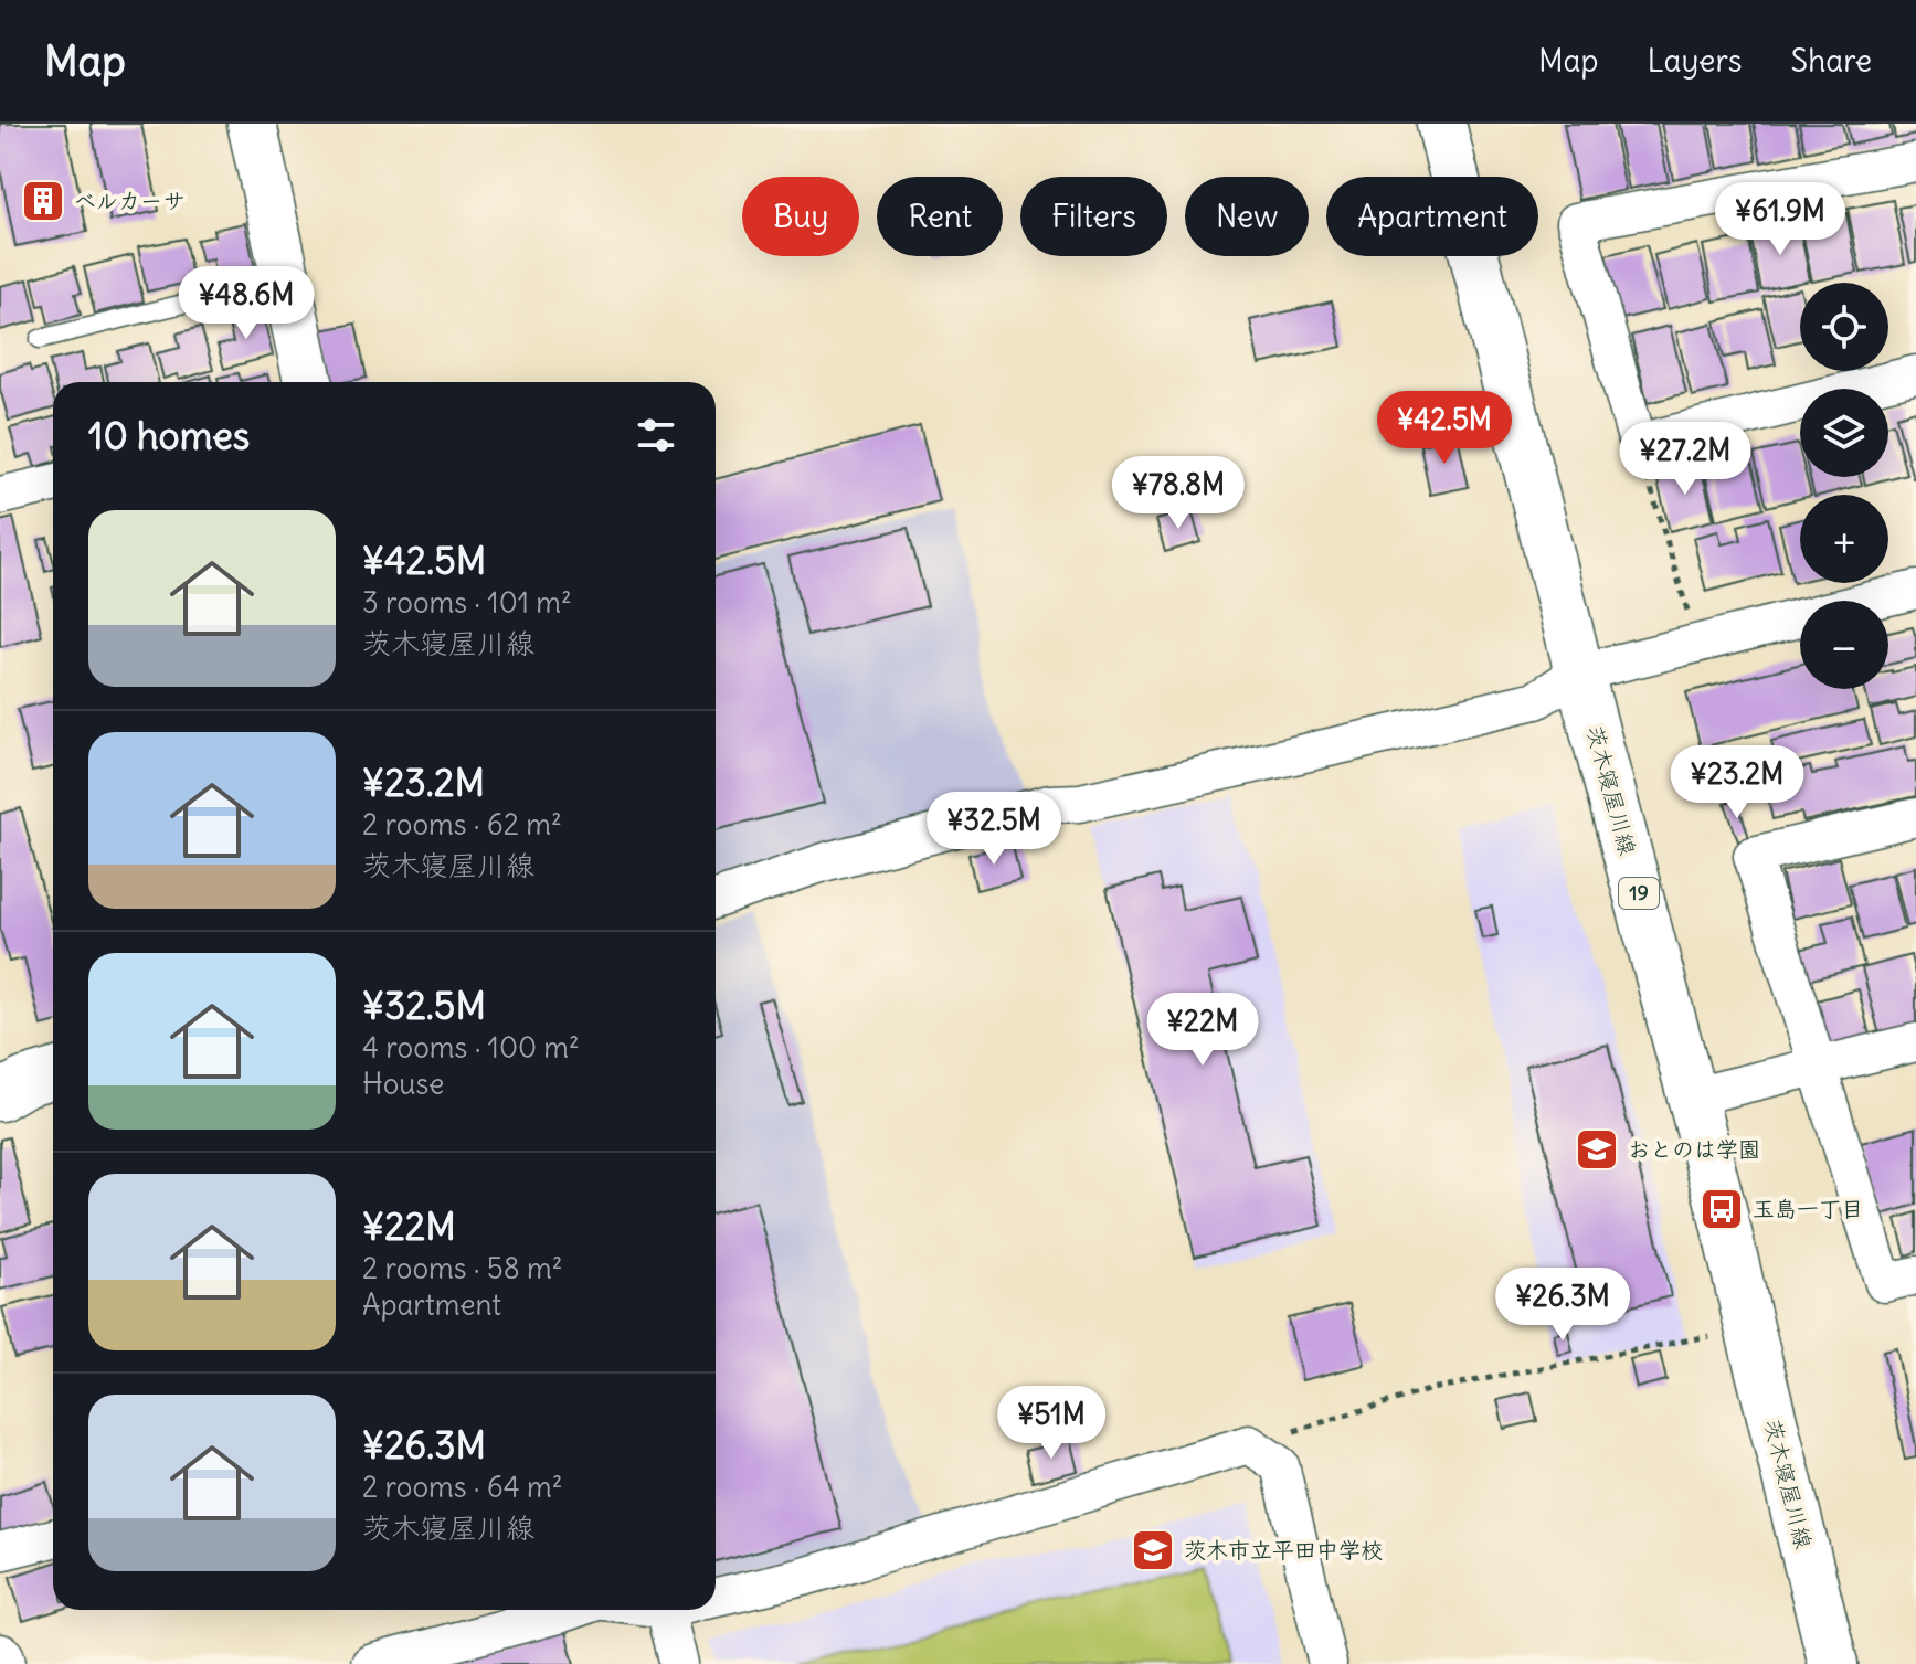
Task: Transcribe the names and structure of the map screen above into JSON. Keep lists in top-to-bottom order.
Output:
{
  "streets": {
    "main road": ["茨木寝屋川線", "19"]
  },
  "places": {
    "building": ["ベルカーサ"],
    "school or university": ["おとのは学園", "茨木市立平田中学校"],
    "bus stop": ["玉島一丁目"]
  },
  "page": {
    "header": "Map",
    "nav": ["Map", "Layers", "Share"],
    "chip": [
      "Buy",
      "Rent",
      "Filters",
      "New",
      "Apartment"
    ],
    "price": [
      "¥61.9M",
      "¥48.6M",
      "¥42.5M",
      "¥27.2M",
      "¥78.8M",
      "¥23.2M",
      "¥32.5M",
      "¥22M",
      "¥26.3M",
      "¥51M"
    ],
    "map_buttons": ["+", "−"],
    "heading": "10 homes",
    "list": [
      {
        "name": "¥42.5M",
        "note": "3 rooms · 101 m² · 茨木寝屋川線"
      },
      {
        "name": "¥23.2M",
        "note": "2 rooms · 62 m² · 茨木寝屋川線"
      },
      {
        "name": "¥32.5M",
        "note": "4 rooms · 100 m² · House"
      },
      {
        "name": "¥22M",
        "note": "2 rooms · 58 m² · Apartment"
      },
      {
        "name": "¥26.3M",
        "note": "2 rooms · 64 m² · 茨木寝屋川線"
      }
    ]
  }
}
